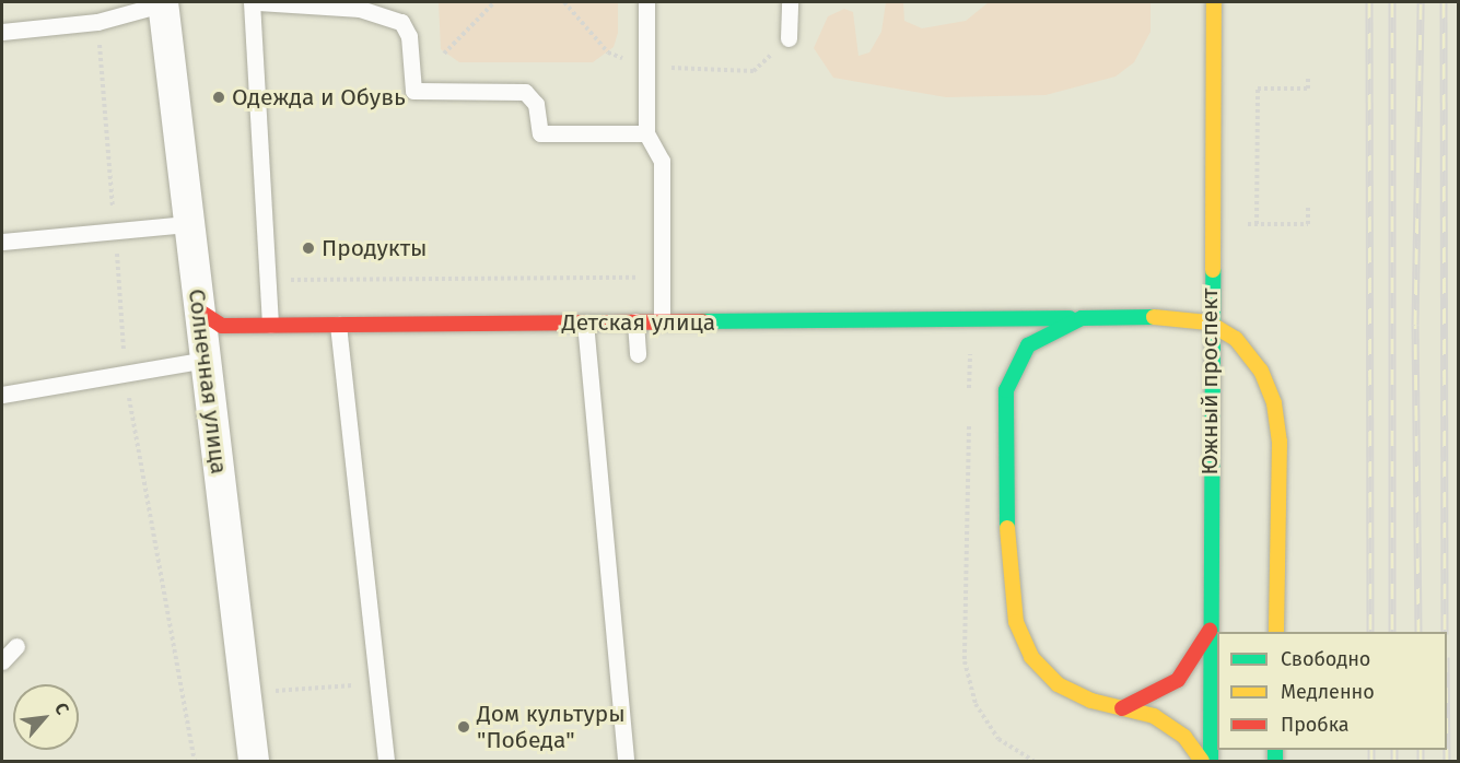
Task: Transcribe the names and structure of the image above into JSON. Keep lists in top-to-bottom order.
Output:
{
  "streets": {
    "main road": ["Детская улица", "Южный проспект"],
    "street": ["Солнечная улица"]
  },
  "crossings": [
    ["Детская улица", "Солнечная улица"],
    ["Детская улица", "Южный проспект"]
  ],
  "places": ["Одежда и Обувь", "Продукты", "Дом культуры \"Победа\""],
  "legend": ["Свободно", "Медленно", "Пробка"],
  "north": "top right"
}
